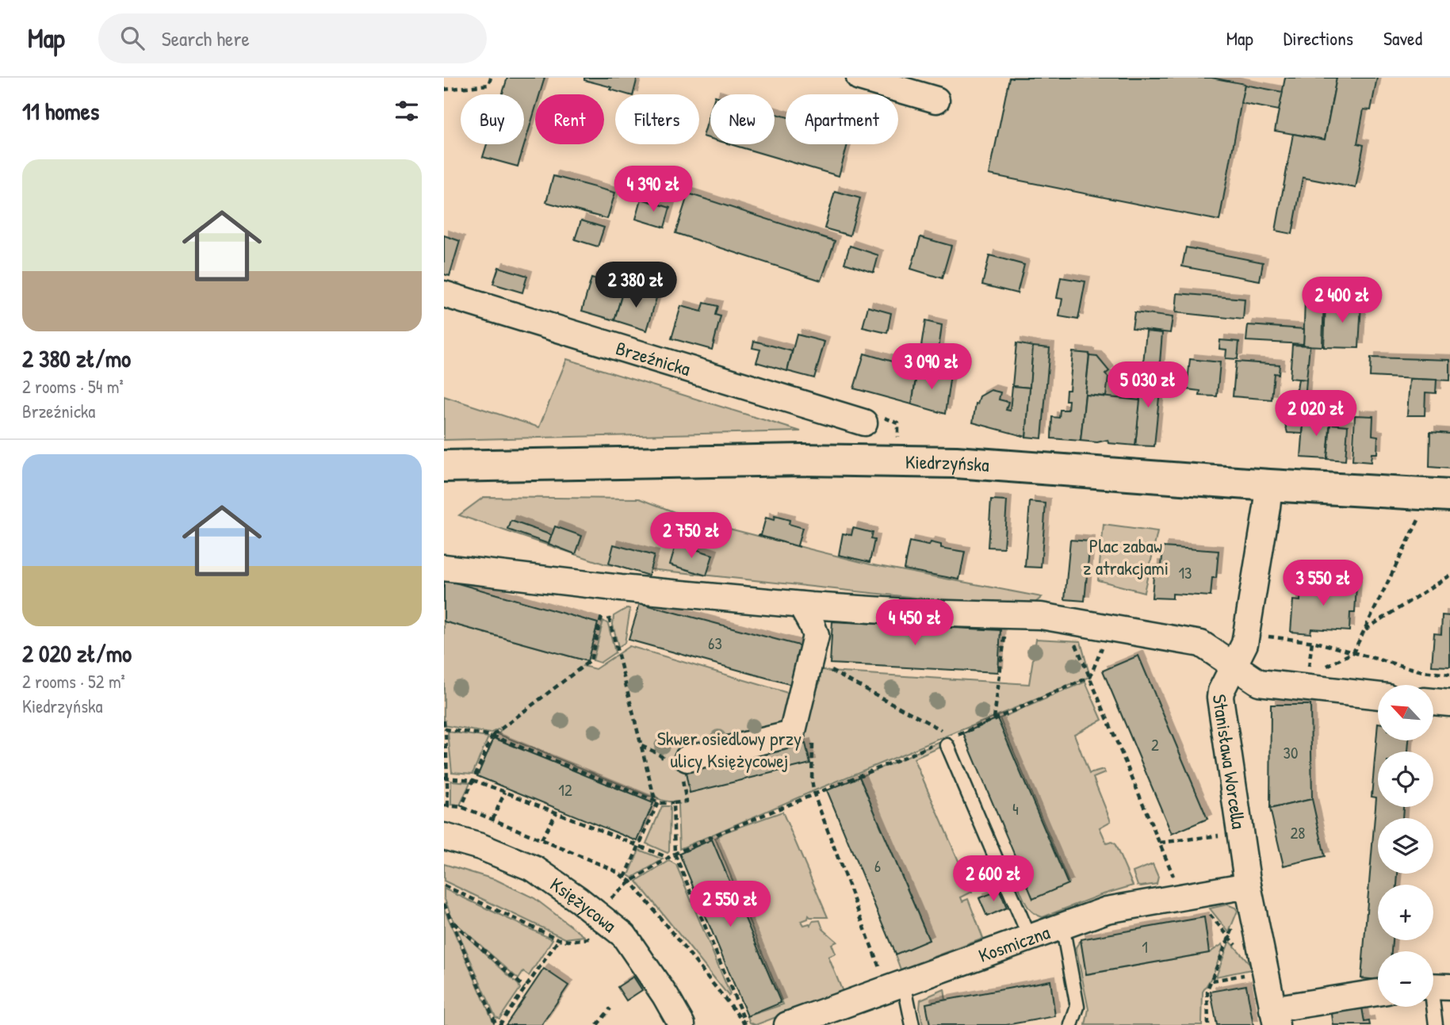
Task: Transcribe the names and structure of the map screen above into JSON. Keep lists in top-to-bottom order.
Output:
{
  "streets": {
    "street": [
      "Brzeźnicka",
      "Kiedrzyńska",
      "Stanisława Worcella",
      "Księżycowa",
      "Kosmiczna"
    ]
  },
  "crossings": [
    ["Kiedrzyńska", "Stanisława Worcella"],
    ["Stanisława Worcella", "Kosmiczna"]
  ],
  "parks": ["Plac zabaw z atrakcjami", "Skwer osiedlowy przy ulicy Księżycowej"],
  "house_numbers": [
    "13",
    "63",
    "2",
    "30",
    "12",
    "4",
    "28",
    "6",
    "1"
  ],
  "north": "top left",
  "page": {
    "header": "Map",
    "search": "Search here",
    "nav": ["Map", "Directions", "Saved"],
    "heading": "11 homes",
    "chip": [
      "Buy",
      "Rent",
      "Filters",
      "New",
      "Apartment"
    ],
    "list": [
      {
        "name": "2 380 zł/mo",
        "note": "2 rooms · 54 m² · Brzeźnicka"
      },
      {
        "name": "2 020 zł/mo",
        "note": "2 rooms · 52 m² · Kiedrzyńska"
      }
    ],
    "price": [
      "4 390 zł",
      "2 380 zł",
      "2 400 zł",
      "3 090 zł",
      "5 030 zł",
      "2 020 zł",
      "2 750 zł",
      "3 550 zł",
      "4 450 zł",
      "2 600 zł",
      "2 550 zł"
    ],
    "map_buttons": ["+", "−"]
  }
}
